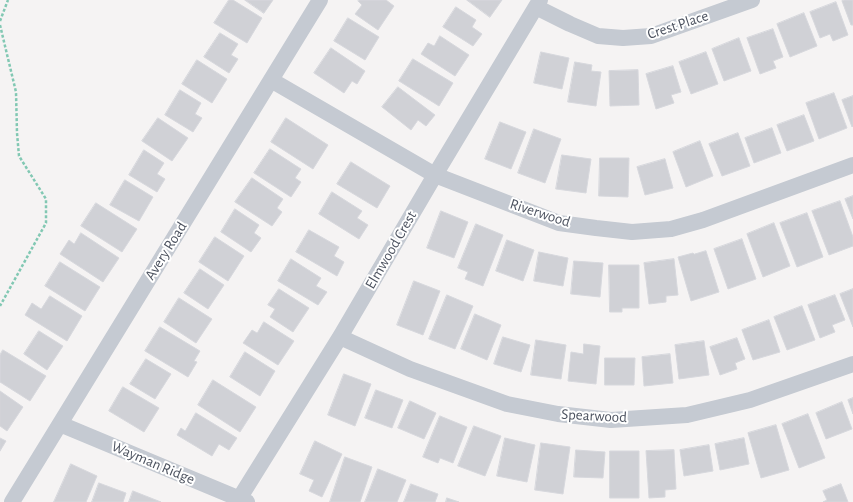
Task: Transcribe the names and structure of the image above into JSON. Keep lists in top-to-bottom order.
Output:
{
  "streets": {
    "street": [
      "Crest Place",
      "Riverwood",
      "Elmwood Crest",
      "Avery Road",
      "Spearwood",
      "Wayman Ridge"
    ]
  },
  "crossings": [
    ["Crest Place", "Elmwood Crest"],
    ["Riverwood", "Elmwood Crest"],
    ["Riverwood", "Avery Road"],
    ["Elmwood Crest", "Spearwood"],
    ["Elmwood Crest", "Wayman Ridge"],
    ["Avery Road", "Wayman Ridge"]
  ]
}
